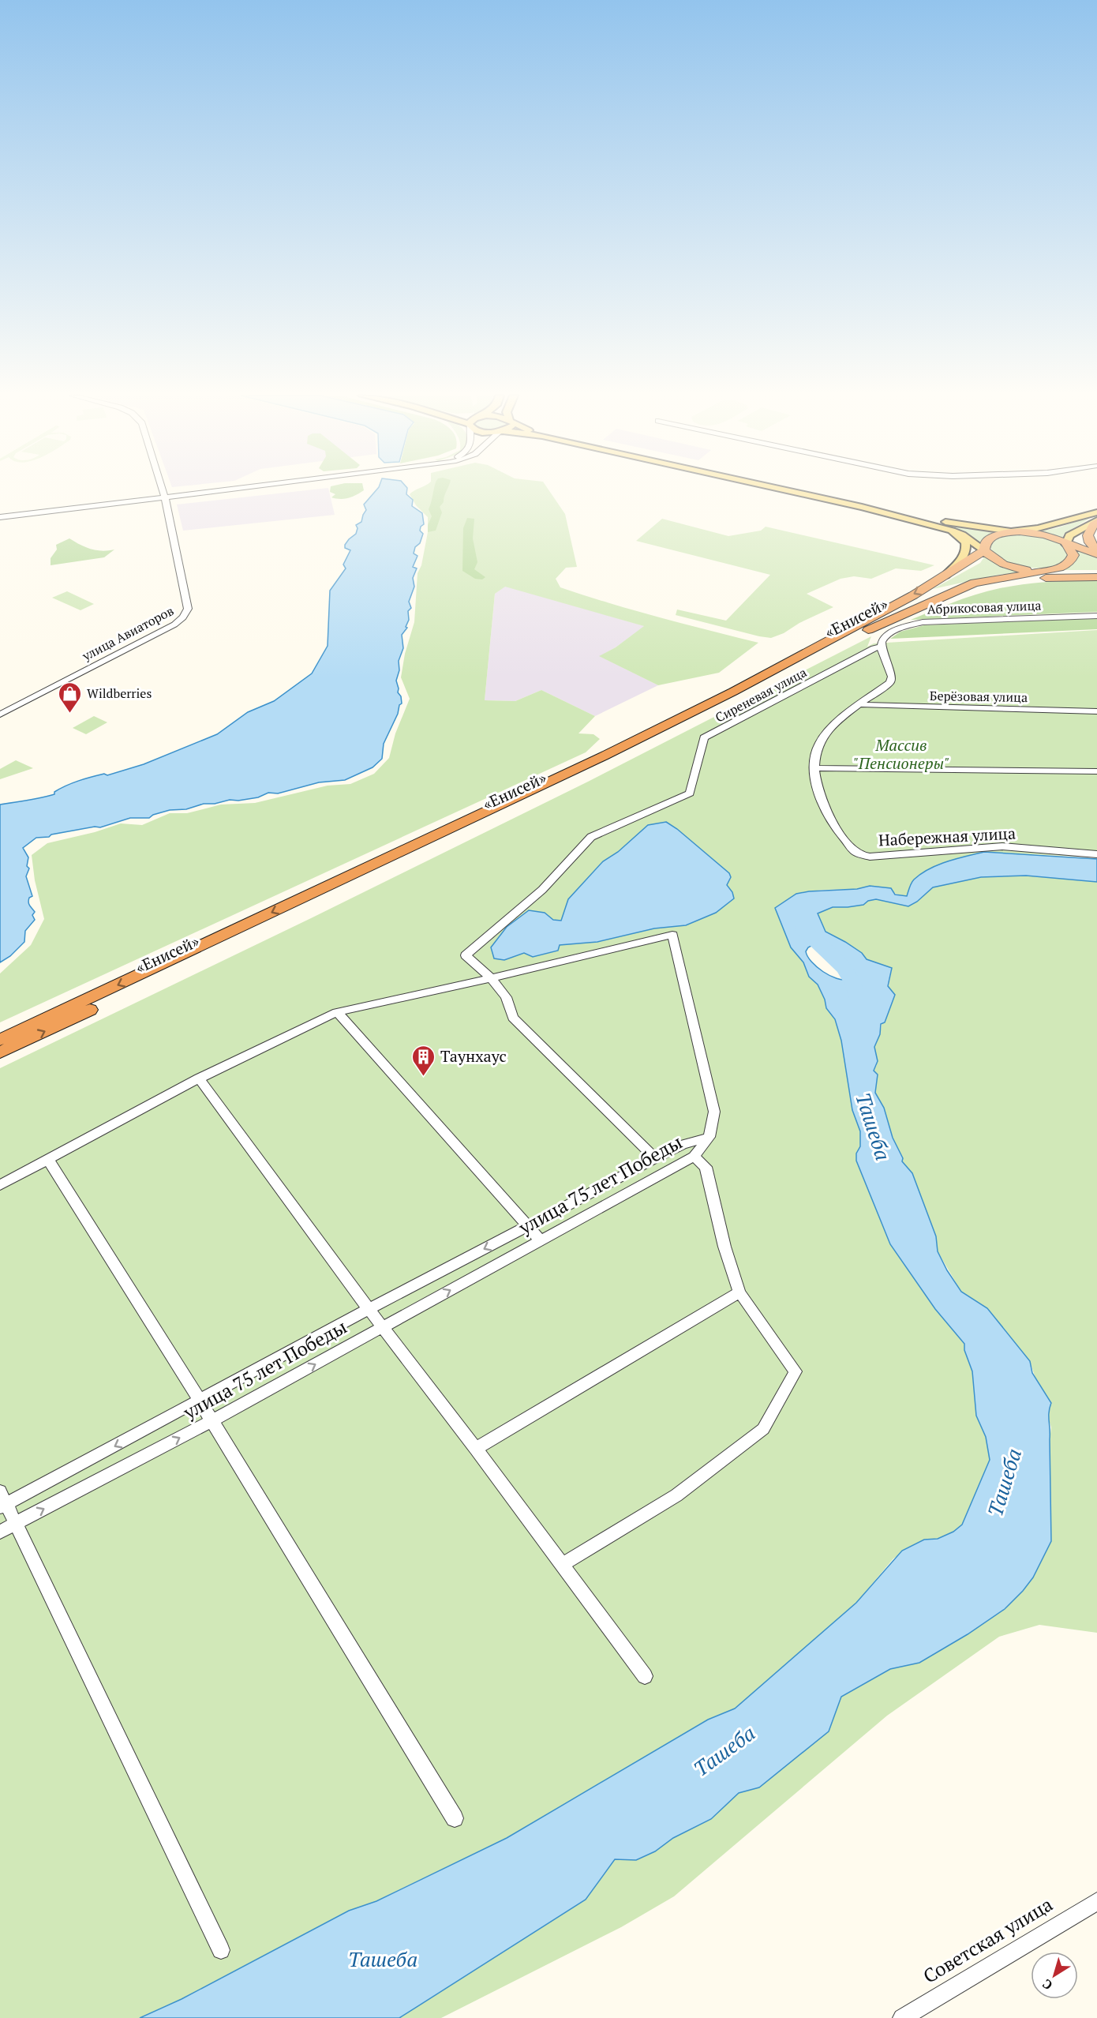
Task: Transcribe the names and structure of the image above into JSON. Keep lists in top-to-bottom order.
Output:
{
  "streets": {
    "highway": ["«Енисей»"],
    "street": [
      "Абрикосовая улица",
      "улица Авиаторов",
      "Сиреневая улица",
      "Берёзовая улица",
      "Набережная улица",
      "улица 75 лет Победы",
      "Советская улица"
    ]
  },
  "crossings": [
    ["Абрикосовая улица", "Сиреневая улица"]
  ],
  "water": ["Ташеба"],
  "parks": ["Массив \"Пенсионеры\""],
  "places": {
    "shop": ["Wildberries"],
    "building": ["Таунхаус"]
  },
  "north": "bottom left"
}
